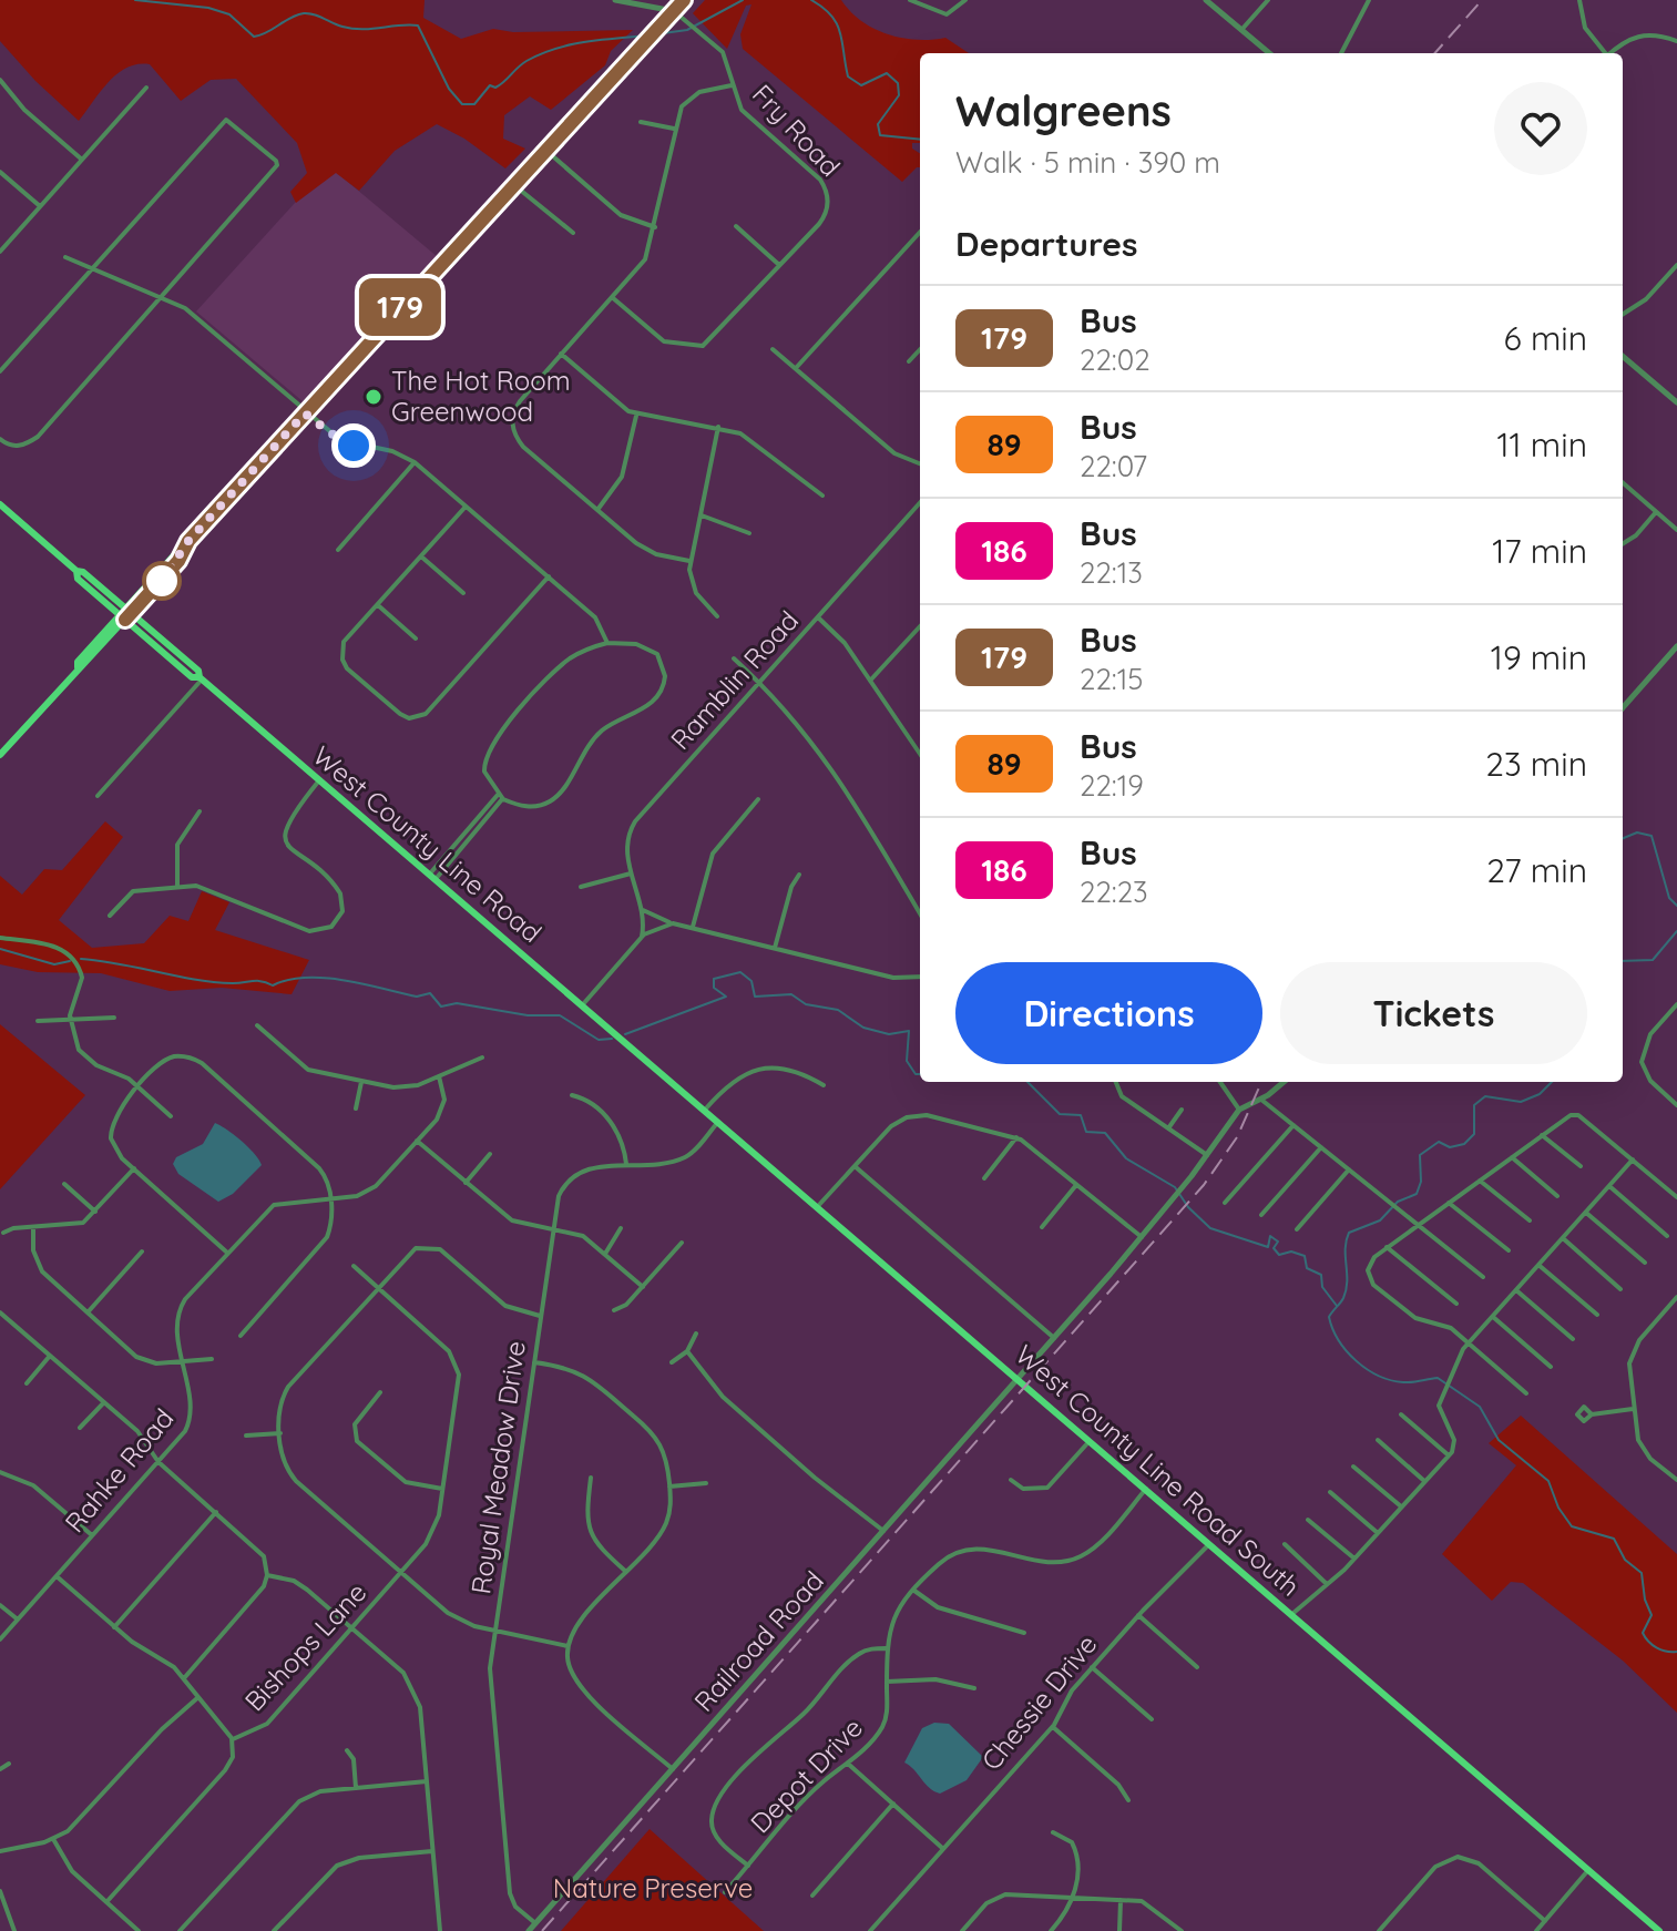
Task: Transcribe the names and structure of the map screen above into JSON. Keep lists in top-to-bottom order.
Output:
{
  "streets": {
    "main road": ["West County Line Road", "West County Line Road South"],
    "street": [
      "Fry Road",
      "Ramblin Road",
      "Royal Meadow Drive",
      "Rahke Road",
      "Railroad Road",
      "Bishops Lane",
      "Chessie Drive",
      "Depot Drive"
    ]
  },
  "crossings": [
    ["West County Line Road", "West County Line Road South"],
    ["Royal Meadow Drive", "West County Line Road South"],
    ["Royal Meadow Drive", "Railroad Road"],
    ["West County Line Road South", "Railroad Road"],
    ["West County Line Road South", "Chessie Drive"],
    ["West County Line Road South", "Depot Drive"]
  ],
  "parks": ["Nature Preserve"],
  "places": ["The Hot Room Greenwood"],
  "lines": ["bus line 179"],
  "page": {
    "on_map": "179",
    "heading": [
      ["Walgreens", "Walk · 5 min · 390 m"],
      "Departures"
    ],
    "list": [
      {
        "mark": "179",
        "name": "Bus",
        "note": "22:02",
        "value": "6 min"
      },
      {
        "mark": "89",
        "name": "Bus",
        "note": "22:07",
        "value": "11 min"
      },
      {
        "mark": "186",
        "name": "Bus",
        "note": "22:13",
        "value": "17 min"
      },
      {
        "mark": "179",
        "name": "Bus",
        "note": "22:15",
        "value": "19 min"
      },
      {
        "mark": "89",
        "name": "Bus",
        "note": "22:19",
        "value": "23 min"
      },
      {
        "mark": "186",
        "name": "Bus",
        "note": "22:23",
        "value": "27 min"
      }
    ],
    "buttons": ["Directions", "Tickets"]
  }
}
